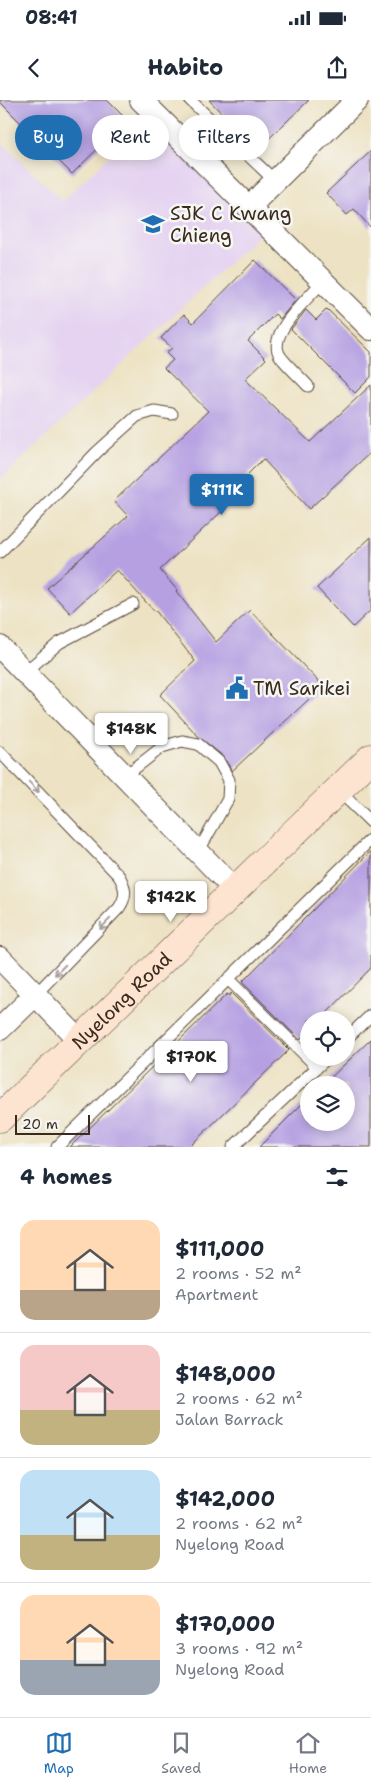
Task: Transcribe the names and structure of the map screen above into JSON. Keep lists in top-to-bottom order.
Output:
{
  "streets": {
    "main road": ["Nyelong Road"]
  },
  "places": {
    "school or university": ["SJK C Kwang Chieng"],
    "public building": ["TM Sarikei"]
  },
  "scale_bar": "20 m",
  "page": {
    "status": "08:41",
    "header": "Habito",
    "chip": ["Buy", "Rent", "Filters"],
    "price": [
      "$111K",
      "$148K",
      "$142K",
      "$170K"
    ],
    "scale": "20 m",
    "heading": "4 homes",
    "list": [
      {
        "name": "$111,000",
        "note": "2 rooms · 52 m² · Apartment"
      },
      {
        "name": "$148,000",
        "note": "2 rooms · 62 m² · Jalan Barrack"
      },
      {
        "name": "$142,000",
        "note": "2 rooms · 62 m² · Nyelong Road"
      },
      {
        "name": "$170,000",
        "note": "3 rooms · 92 m² · Nyelong Road"
      }
    ],
    "tabs": ["Map", "Saved", "Home"]
  }
}
